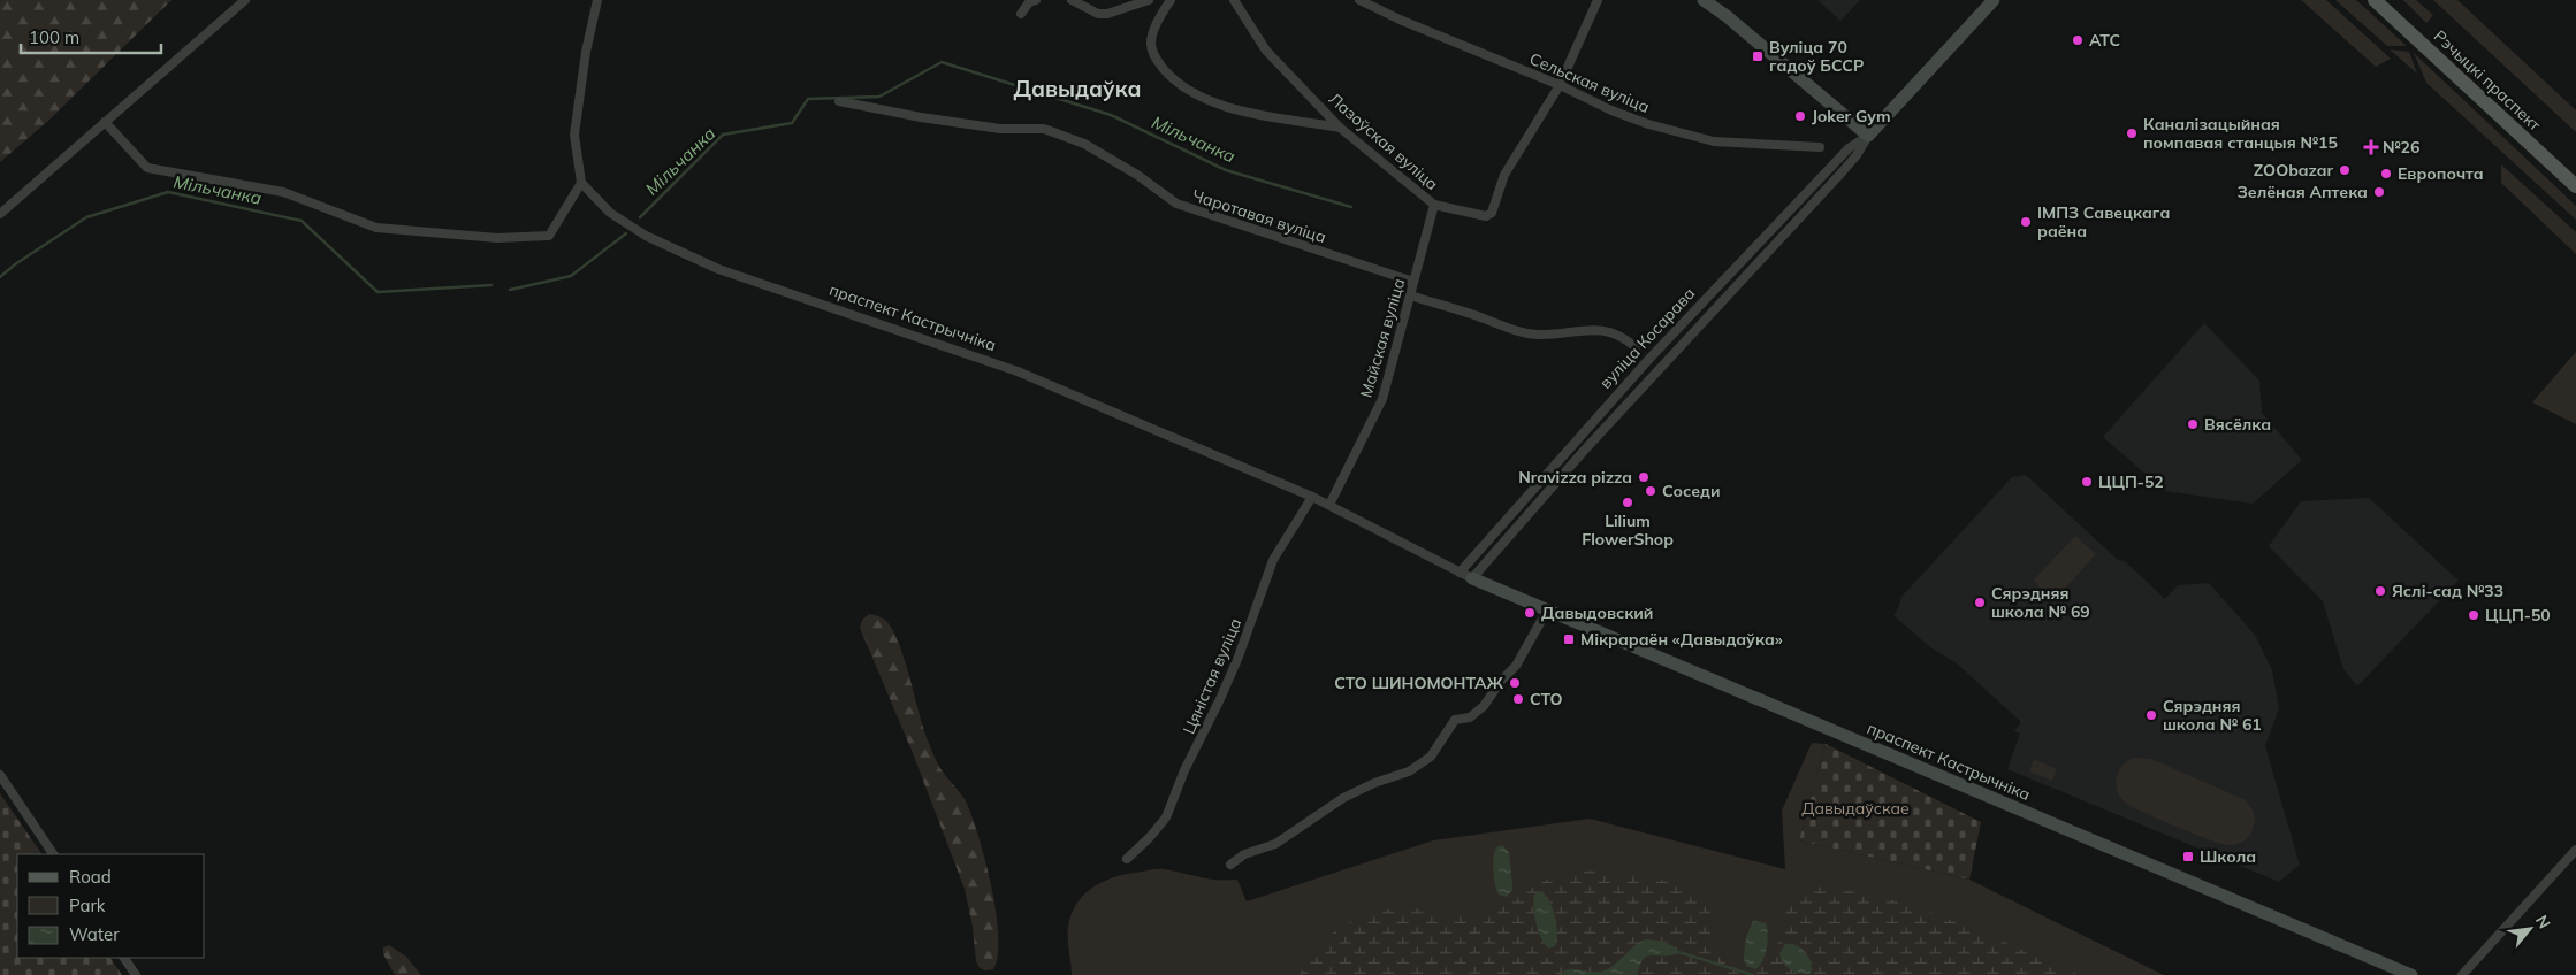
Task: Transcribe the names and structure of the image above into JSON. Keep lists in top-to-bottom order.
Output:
{
  "streets": {
    "main road": ["Рэчыцкі праспект", "праспект Кастрычніка", "вуліца Косарава"],
    "street": [
      "Сельская вуліца",
      "Лазоўская вуліца",
      "Чаротавая вуліца",
      "Майская вуліца",
      "Цяністая вуліца"
    ]
  },
  "crossings": [
    ["Сельская вуліца", "Лазоўская вуліца"],
    ["Лазоўская вуліца", "Майская вуліца"],
    ["Чаротавая вуліца", "Майская вуліца"],
    ["праспект Кастрычніка", "Майская вуліца"],
    ["праспект Кастрычніка", "вуліца Косарава"],
    ["праспект Кастрычніка", "Цяністая вуліца"]
  ],
  "districts": ["Давыдаўка"],
  "water": ["Мільчанка"],
  "parks": ["Давыдаўскае"],
  "places": {
    "other": [
      "АТС",
      "Joker Gym",
      "Каналізацыйная помпавая станцыя №15",
      "ZOObazar",
      "Европочта",
      "Зелёная Аптека",
      "ІМПЗ Савецкага раёна",
      "Вясёлка",
      "Nravizza pizza",
      "ЦЦП-52",
      "Соседи",
      "Lilium FlowerShop",
      "Яслі-сад №33",
      "Сярэдняя школа № 69",
      "Давыдовский",
      "ЦЦП-50",
      "СТО ШИНОМОНТАЖ",
      "СТО",
      "Сярэдняя школа № 61"
    ],
    "transit": ["Вуліца 70 гадоў БССР", "Мікрараён «Давыдаўка»", "Школа"],
    "health": ["№26"]
  },
  "legend": ["Road", "Park", "Water"],
  "scale_bar": "100 m",
  "north": "top right"
}
